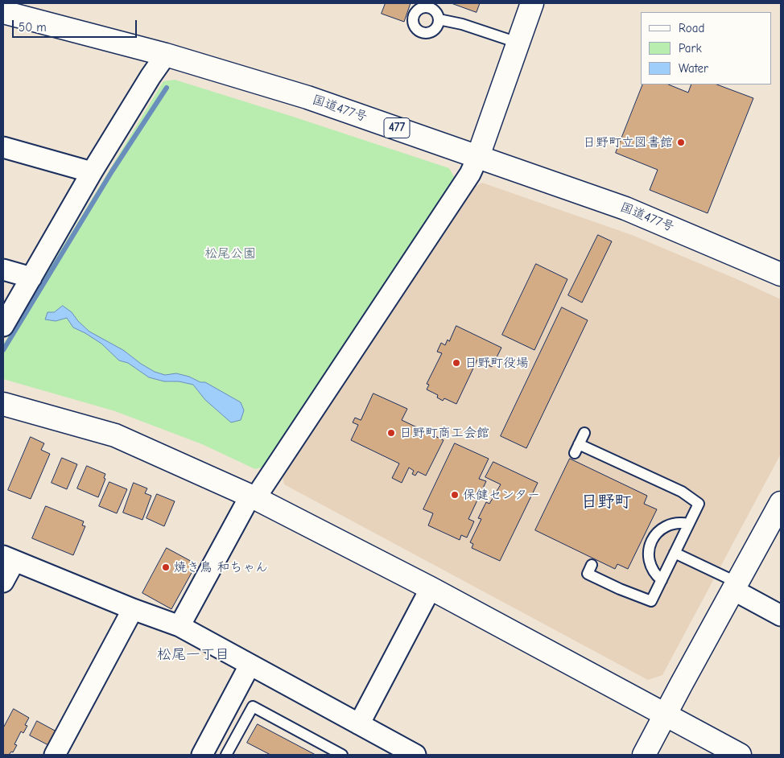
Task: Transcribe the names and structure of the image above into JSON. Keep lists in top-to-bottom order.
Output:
{
  "streets": {
    "main road": ["国道477号", "477"]
  },
  "districts": ["日野町", "松尾一丁目"],
  "parks": ["松尾公園"],
  "places": [
    "日野町立図書館",
    "日野町役場",
    "日野町商工会館",
    "保健センター",
    "焼き鳥 和ちゃん"
  ],
  "legend": ["Road", "Park", "Water"],
  "scale_bar": "50 m"
}
